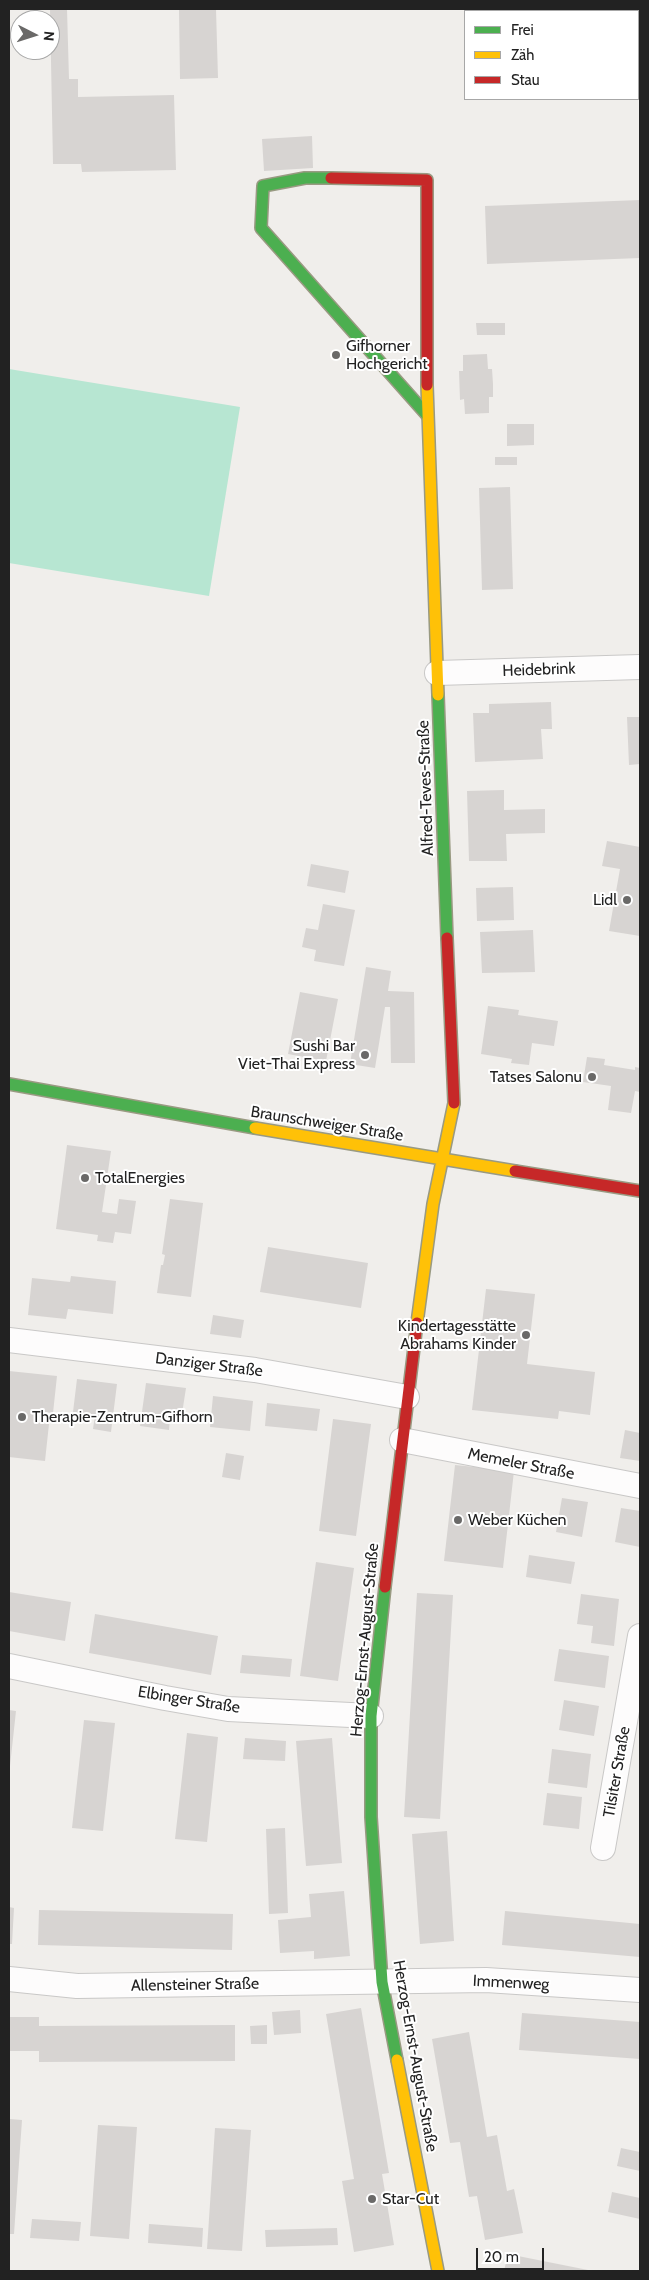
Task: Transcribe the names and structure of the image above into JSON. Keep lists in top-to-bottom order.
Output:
{
  "streets": {
    "street": [
      "Heidebrink",
      "Alfred-Teves-Straße",
      "Braunschweiger Straße",
      "Danziger Straße",
      "Memeler Straße",
      "Herzog-Ernst-August-Straße",
      "Elbinger Straße",
      "Tilsiter Straße",
      "Immenweg",
      "Allensteiner Straße"
    ]
  },
  "crossings": [
    ["Heidebrink", "Alfred-Teves-Straße"],
    ["Alfred-Teves-Straße", "Braunschweiger Straße"],
    ["Alfred-Teves-Straße", "Herzog-Ernst-August-Straße"],
    ["Braunschweiger Straße", "Herzog-Ernst-August-Straße"],
    ["Danziger Straße", "Herzog-Ernst-August-Straße"],
    ["Memeler Straße", "Herzog-Ernst-August-Straße"],
    ["Herzog-Ernst-August-Straße", "Elbinger Straße"],
    ["Herzog-Ernst-August-Straße", "Immenweg"],
    ["Herzog-Ernst-August-Straße", "Allensteiner Straße"],
    ["Immenweg", "Allensteiner Straße"]
  ],
  "places": [
    "Gifhorner Hochgericht",
    "Lidl",
    "Sushi Bar Viet-Thai Express",
    "Tatses Salonu",
    "TotalEnergies",
    "Kindertagesstätte Abrahams Kinder",
    "Therapie-Zentrum-Gifhorn",
    "Weber Küchen",
    "Star-Cut"
  ],
  "legend": ["Frei", "Zäh", "Stau"],
  "scale_bar": "20 m",
  "north": "right"
}
